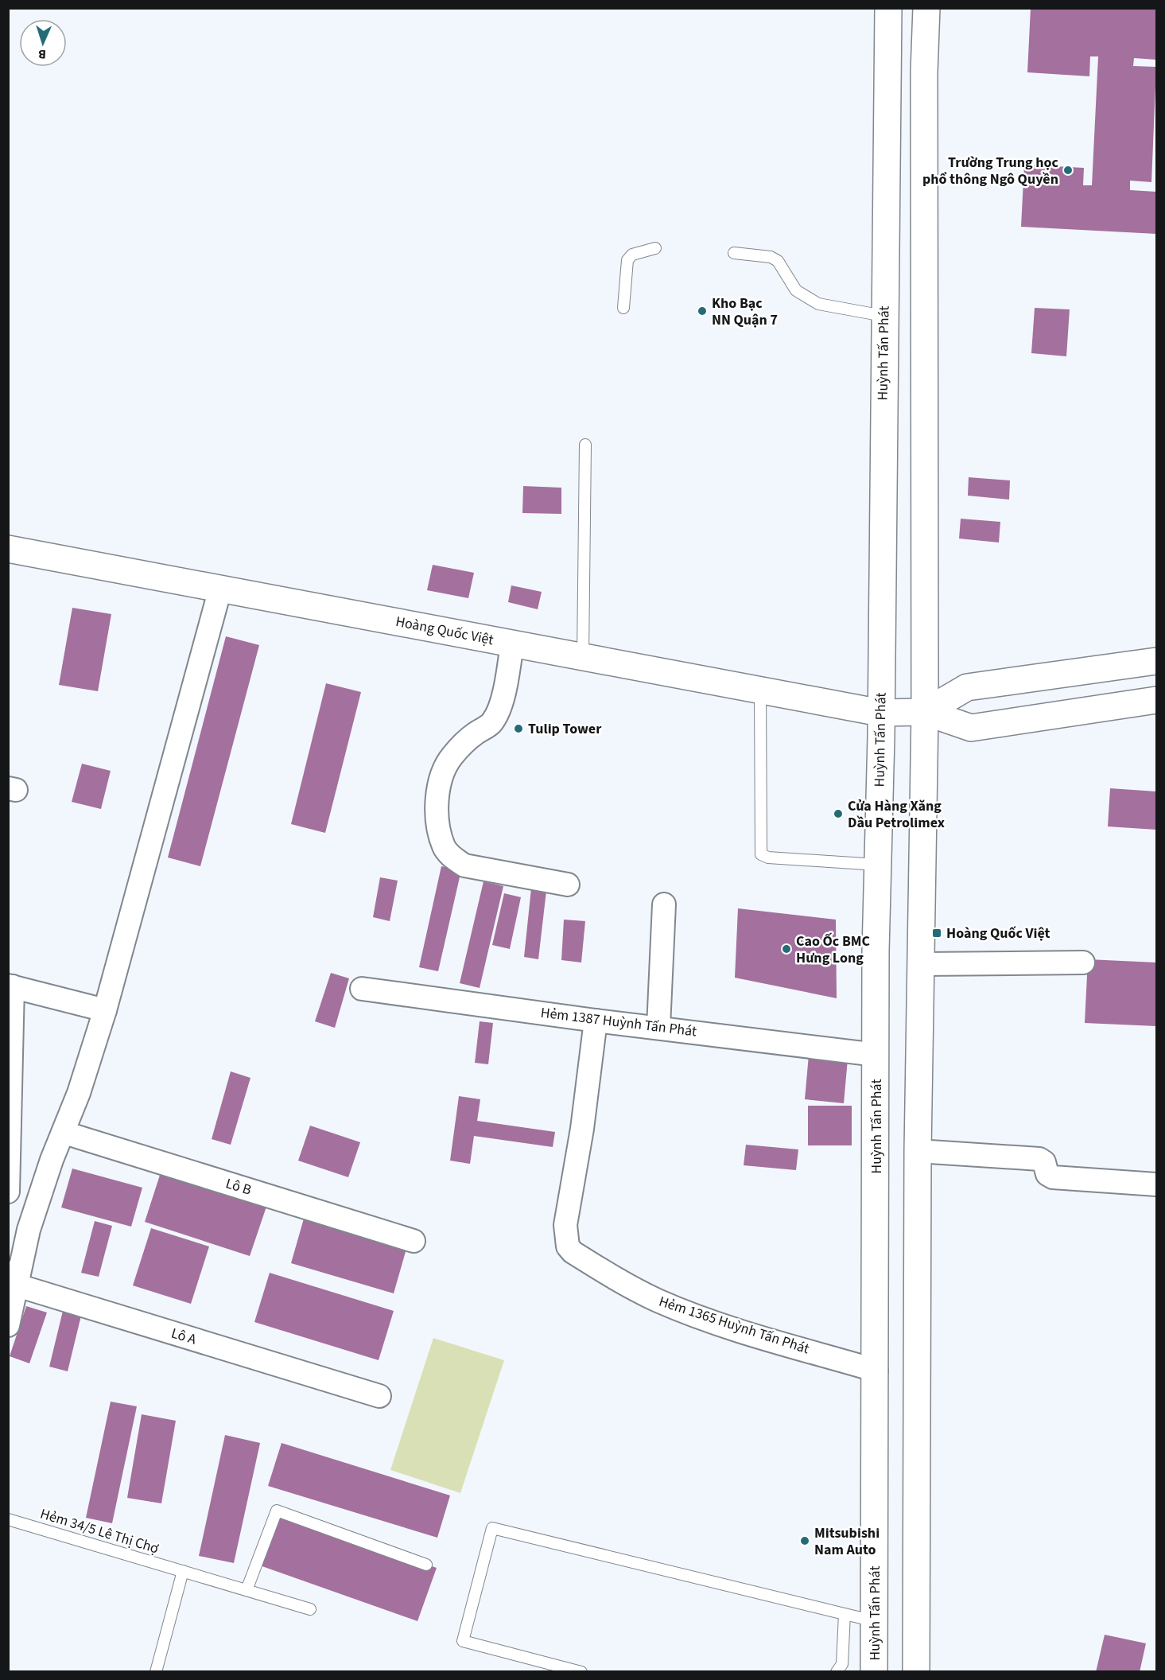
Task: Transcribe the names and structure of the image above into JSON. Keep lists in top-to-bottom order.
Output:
{
  "streets": {
    "main road": ["Huỳnh Tấn Phát", "Hoàng Quốc Việt"],
    "street": [
      "Hẻm 1387 Huỳnh Tấn Phát",
      "Lô B",
      "Hẻm 1365 Huỳnh Tấn Phát",
      "Lô A"
    ],
    "lane": ["Hẻm 34/5 Lê Thị Chợ"]
  },
  "crossings": [
    ["Huỳnh Tấn Phát", "Hoàng Quốc Việt"],
    ["Huỳnh Tấn Phát", "Hẻm 1387 Huỳnh Tấn Phát"],
    ["Huỳnh Tấn Phát", "Hẻm 1365 Huỳnh Tấn Phát"],
    ["Hẻm 1387 Huỳnh Tấn Phát", "Hẻm 1365 Huỳnh Tấn Phát"]
  ],
  "places": {
    "other": [
      "Trường Trung học phổ thông Ngô Quyền",
      "Kho Bạc NN Quận 7",
      "Tulip Tower",
      "Cửa Hàng Xăng Dầu Petrolimex",
      "Cao Ốc BMC Hưng Long",
      "Mitsubishi Nam Auto"
    ],
    "transit": ["Hoàng Quốc Việt"]
  },
  "north": "bottom"
}
